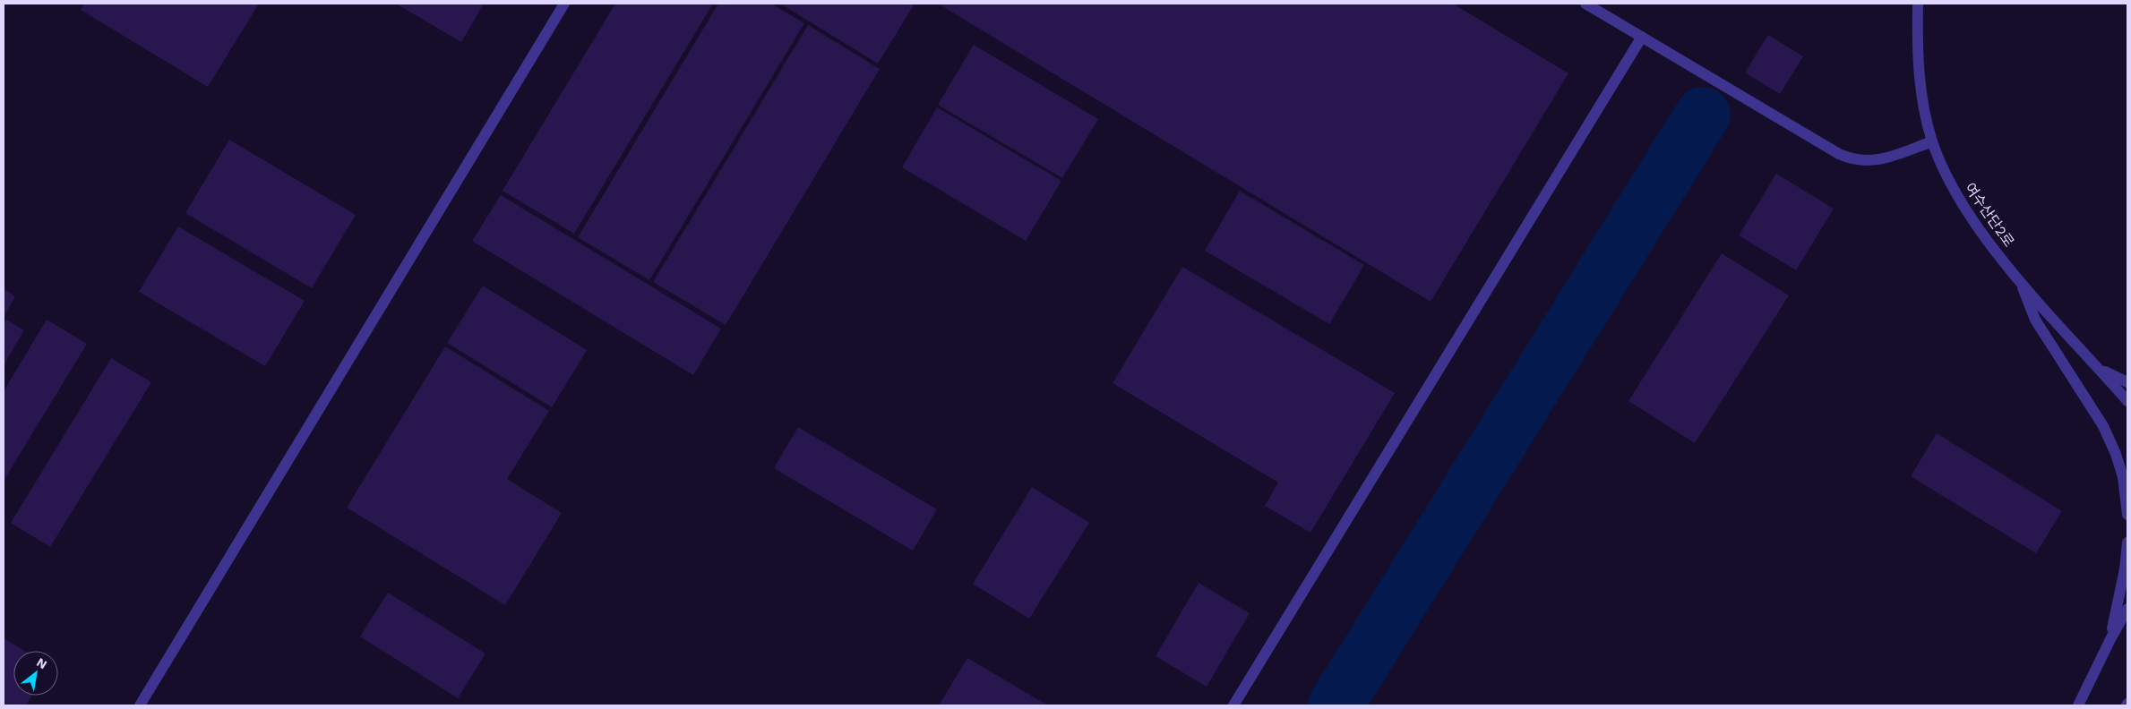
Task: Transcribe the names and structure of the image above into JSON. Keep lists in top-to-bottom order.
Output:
{
  "streets": {
    "street": ["여수산단2로"]
  },
  "north": "top right"
}
